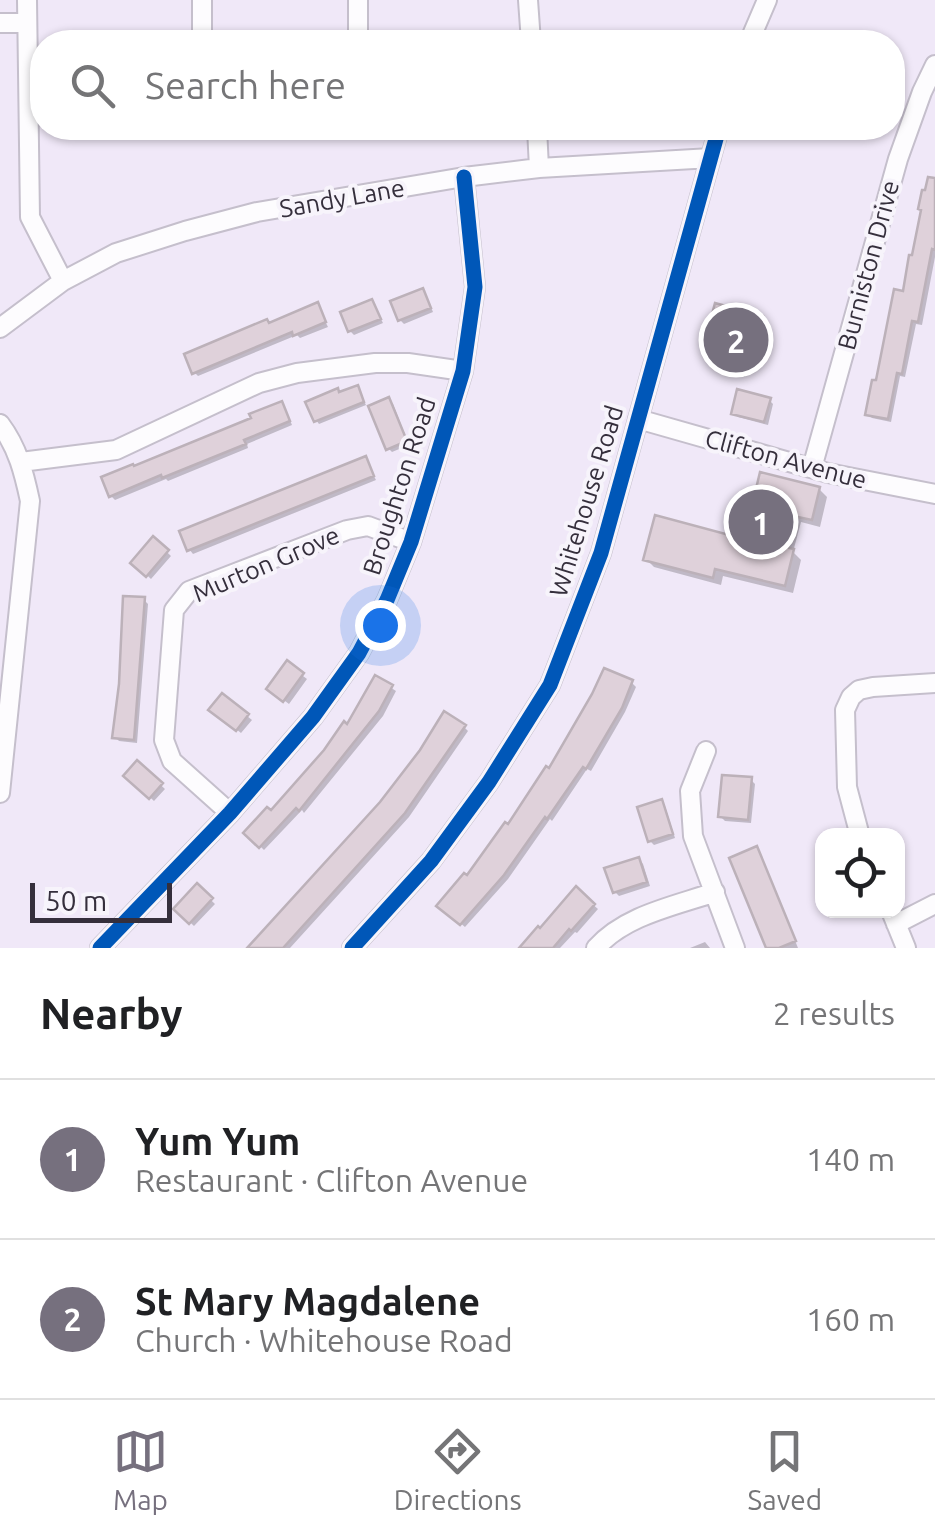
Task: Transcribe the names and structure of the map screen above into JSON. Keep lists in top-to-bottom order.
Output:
{
  "streets": {
    "street": [
      "Sandy Lane",
      "Burniston Drive",
      "Clifton Avenue",
      "Broughton Road",
      "Whitehouse Road",
      "Murton Grove"
    ]
  },
  "crossings": [
    ["Sandy Lane", "Broughton Road"],
    ["Sandy Lane", "Whitehouse Road"],
    ["Burniston Drive", "Clifton Avenue"],
    ["Clifton Avenue", "Whitehouse Road"],
    ["Broughton Road", "Murton Grove"]
  ],
  "scale_bar": "50 m",
  "page": {
    "search": "Search here",
    "pins": ["2", "1"],
    "scale": "50 m",
    "heading": ["Nearby", "2 results"],
    "list": [
      {
        "mark": "1",
        "name": "Yum Yum",
        "note": "Restaurant · Clifton Avenue",
        "value": "140 m"
      },
      {
        "mark": "2",
        "name": "St Mary Magdalene",
        "note": "Church · Whitehouse Road",
        "value": "160 m"
      }
    ],
    "nav": ["Map", "Directions", "Saved"]
  }
}
